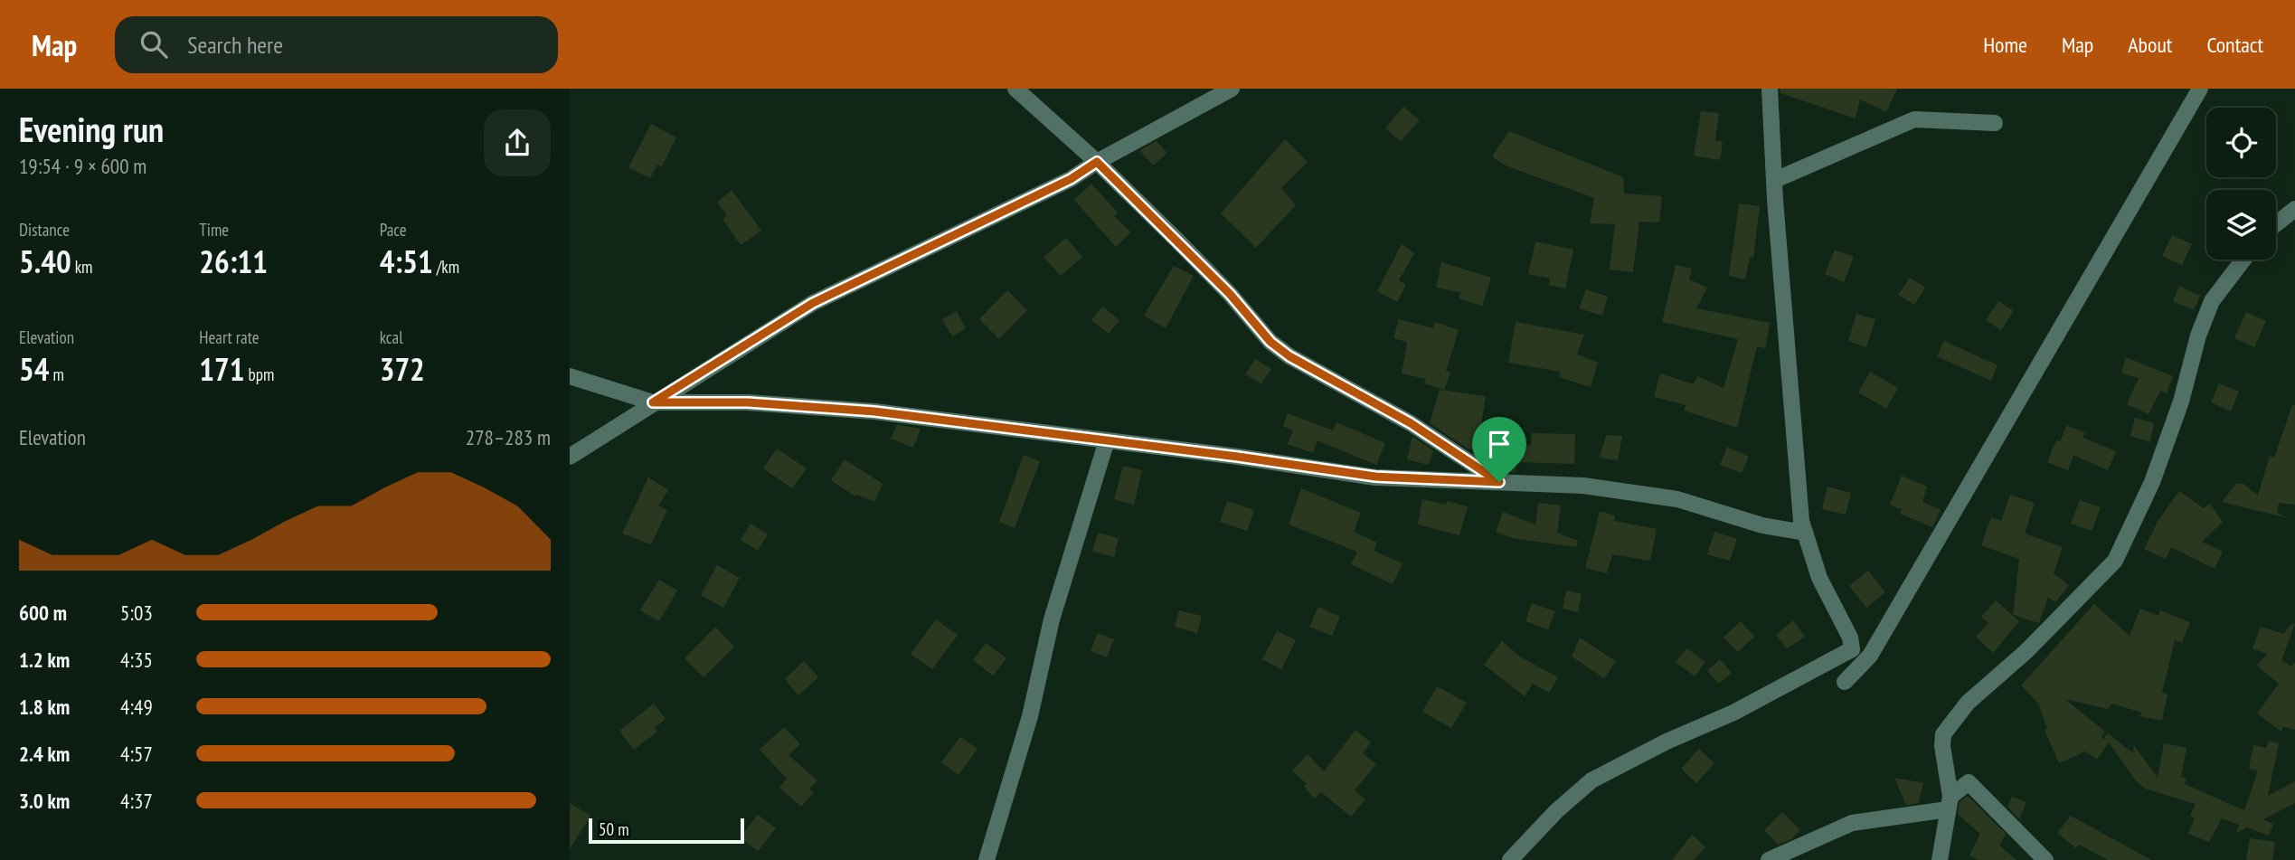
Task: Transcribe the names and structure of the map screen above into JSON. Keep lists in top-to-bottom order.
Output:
{
  "scale_bar": "50 m",
  "page": {
    "header": "Map",
    "search": "Search here",
    "nav": [
      "Home",
      "Map",
      "About",
      "Contact"
    ],
    "heading": ["Evening run", "19:54 · 9 × 600 m"],
    "stats": [
      ["Distance", "5.40 km"],
      ["Time", "26:11"],
      ["Pace", "4:51 /km"],
      ["Elevation", "54 m"],
      ["Heart rate", "171 bpm"],
      ["kcal", "372"]
    ],
    "chart": ["Elevation", "278–283 m"],
    "list": [
      {
        "name": "600 m",
        "note": "5:03"
      },
      {
        "name": "1.2 km",
        "note": "4:35"
      },
      {
        "name": "1.8 km",
        "note": "4:49"
      },
      {
        "name": "2.4 km",
        "note": "4:57"
      },
      {
        "name": "3.0 km",
        "note": "4:37"
      }
    ],
    "scale": "50 m"
  }
}
